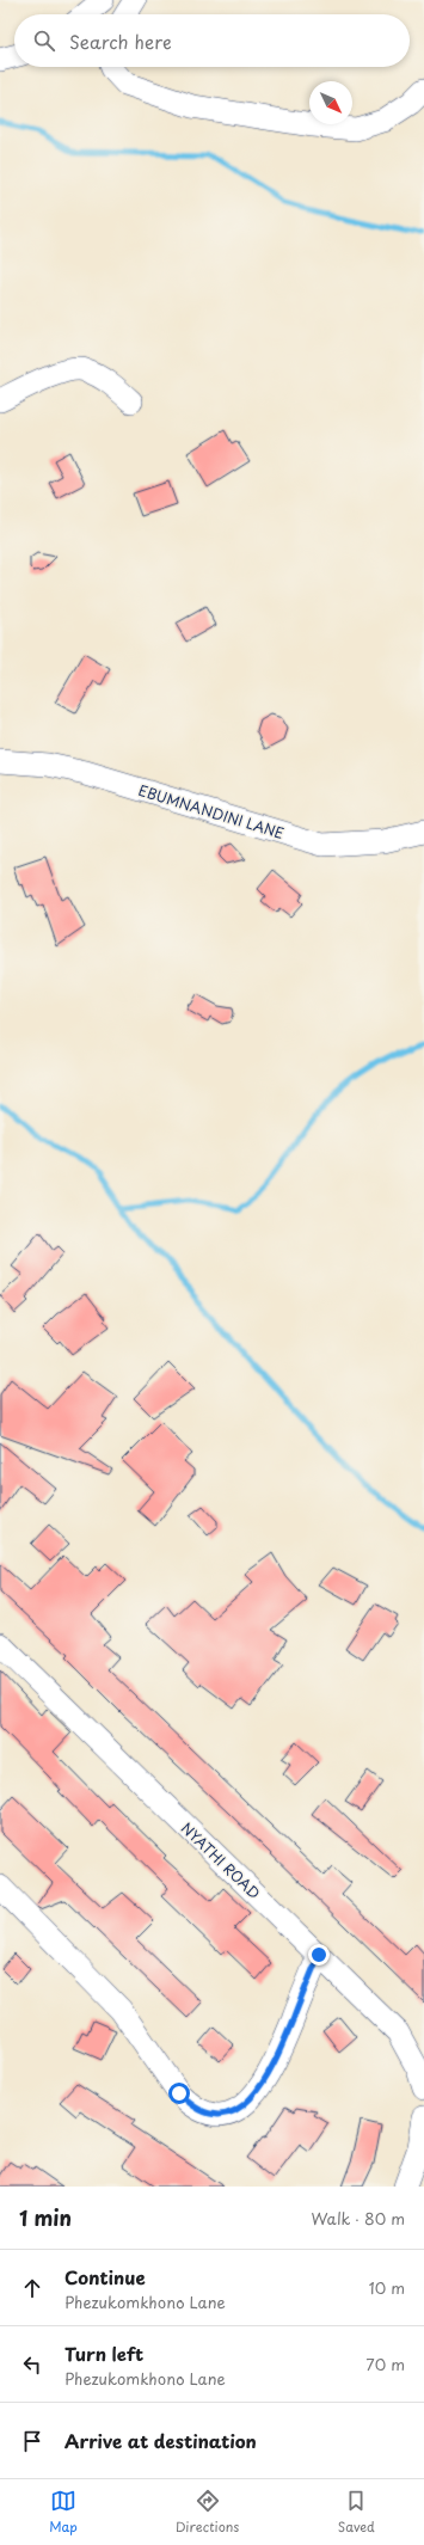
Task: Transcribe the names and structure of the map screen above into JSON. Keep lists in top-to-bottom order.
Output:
{
  "streets": {
    "street": ["EBUMNANDINI LANE", "NYATHI ROAD"]
  },
  "north": "bottom right",
  "page": {
    "search": "Search here",
    "heading": ["1 min", "Walk · 80 m"],
    "list": [
      ["Continue", "Phezukomkhono Lane", "10 m"],
      ["Turn left", "Phezukomkhono Lane", "70 m"],
      "Arrive at destination"
    ],
    "nav": ["Map", "Directions", "Saved"]
  }
}
